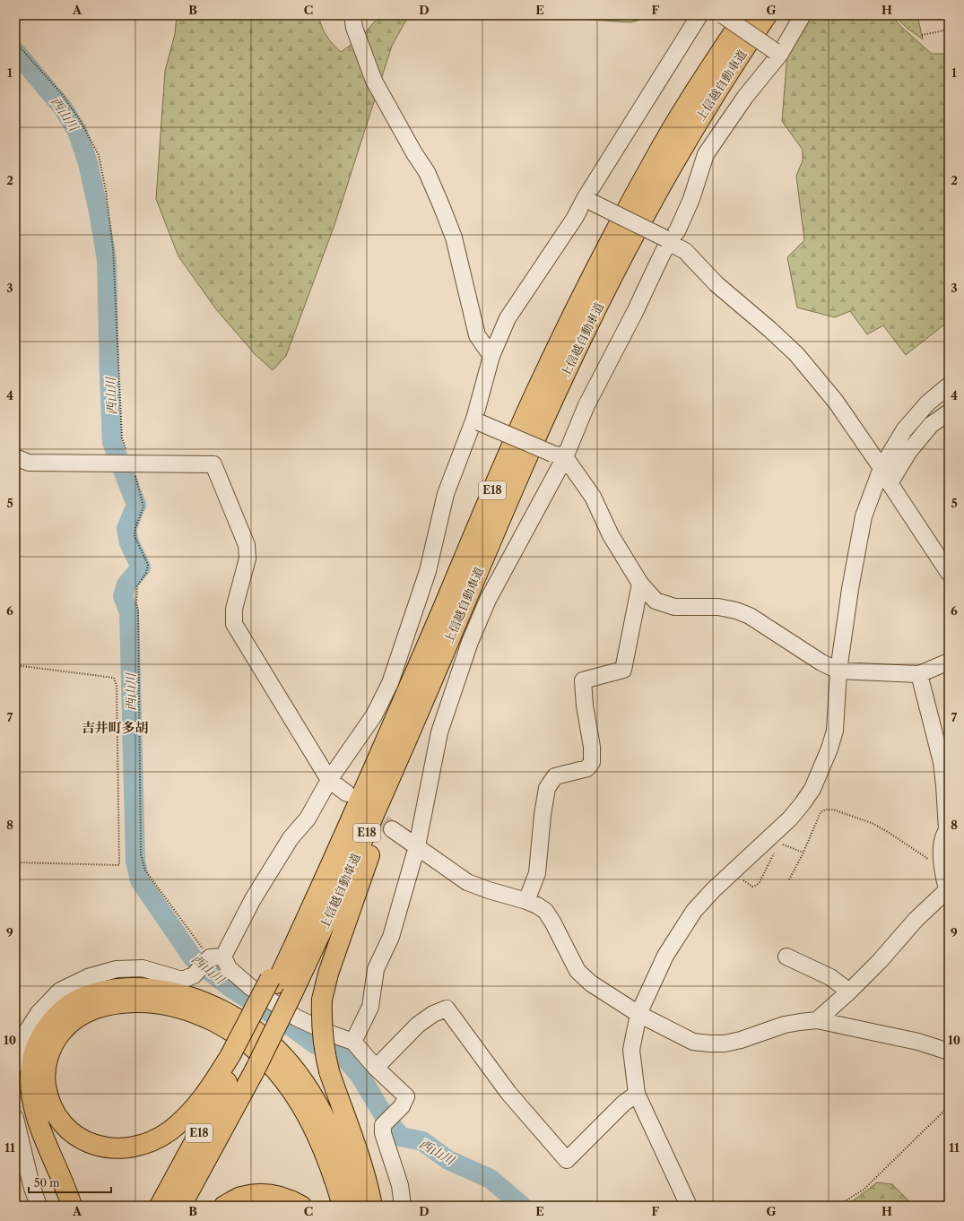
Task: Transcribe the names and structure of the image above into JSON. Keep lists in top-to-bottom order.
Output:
{
  "streets": {
    "highway": ["上信越自動車道", "E18"]
  },
  "districts": ["吉井町多胡"],
  "water": ["西山川"],
  "scale_bar": "50 m",
  "grid": {
    "columns": [
      "A",
      "B",
      "C",
      "D",
      "E",
      "F",
      "G",
      "H"
    ],
    "rows": [
      "1",
      "2",
      "3",
      "4",
      "5",
      "6",
      "7",
      "8",
      "9",
      "10",
      "11"
    ]
  }
}
